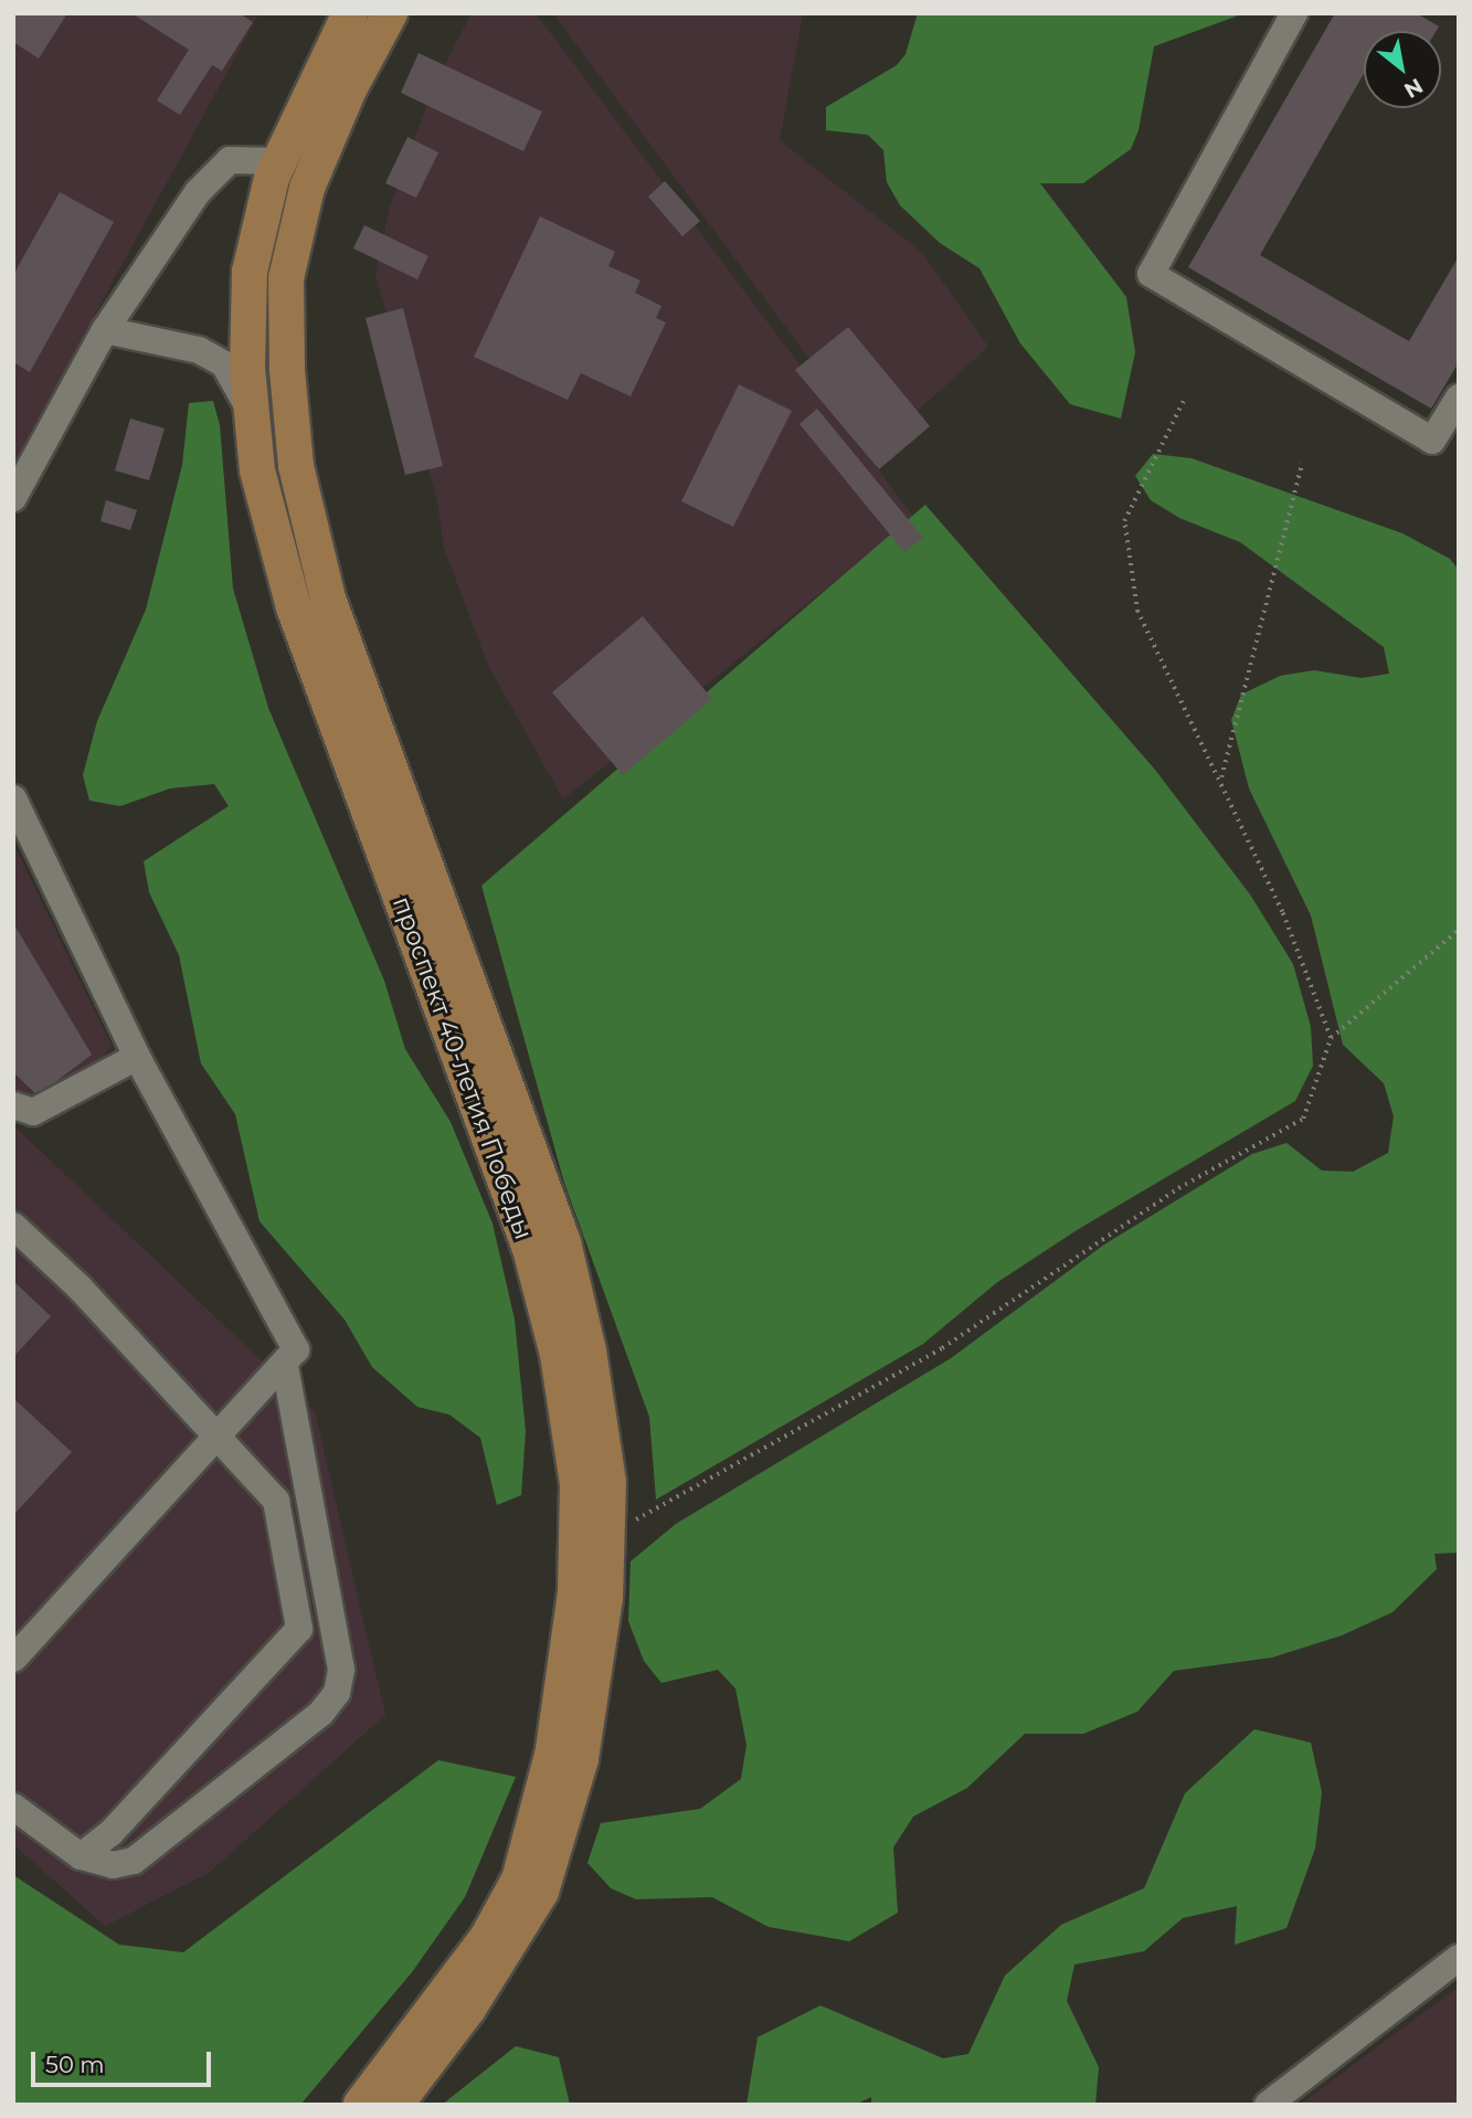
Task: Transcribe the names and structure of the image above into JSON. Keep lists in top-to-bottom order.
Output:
{
  "streets": {
    "main road": ["проспект 40-летия Победы"]
  },
  "scale_bar": "50 m",
  "north": "bottom right"
}
